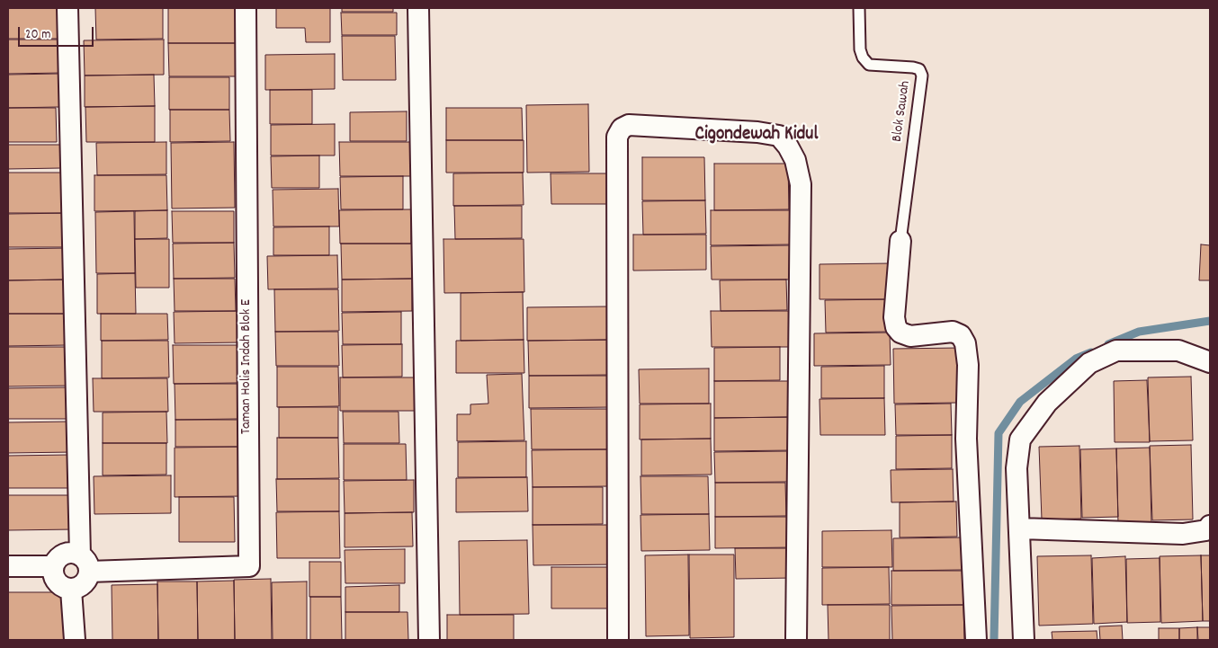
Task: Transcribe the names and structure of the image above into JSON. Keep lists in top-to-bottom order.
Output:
{
  "streets": {
    "street": ["Taman Holis Indah Blok E"],
    "lane": ["Blok Sawah"]
  },
  "districts": ["Cigondewah Kidul"],
  "scale_bar": "20 m"
}
